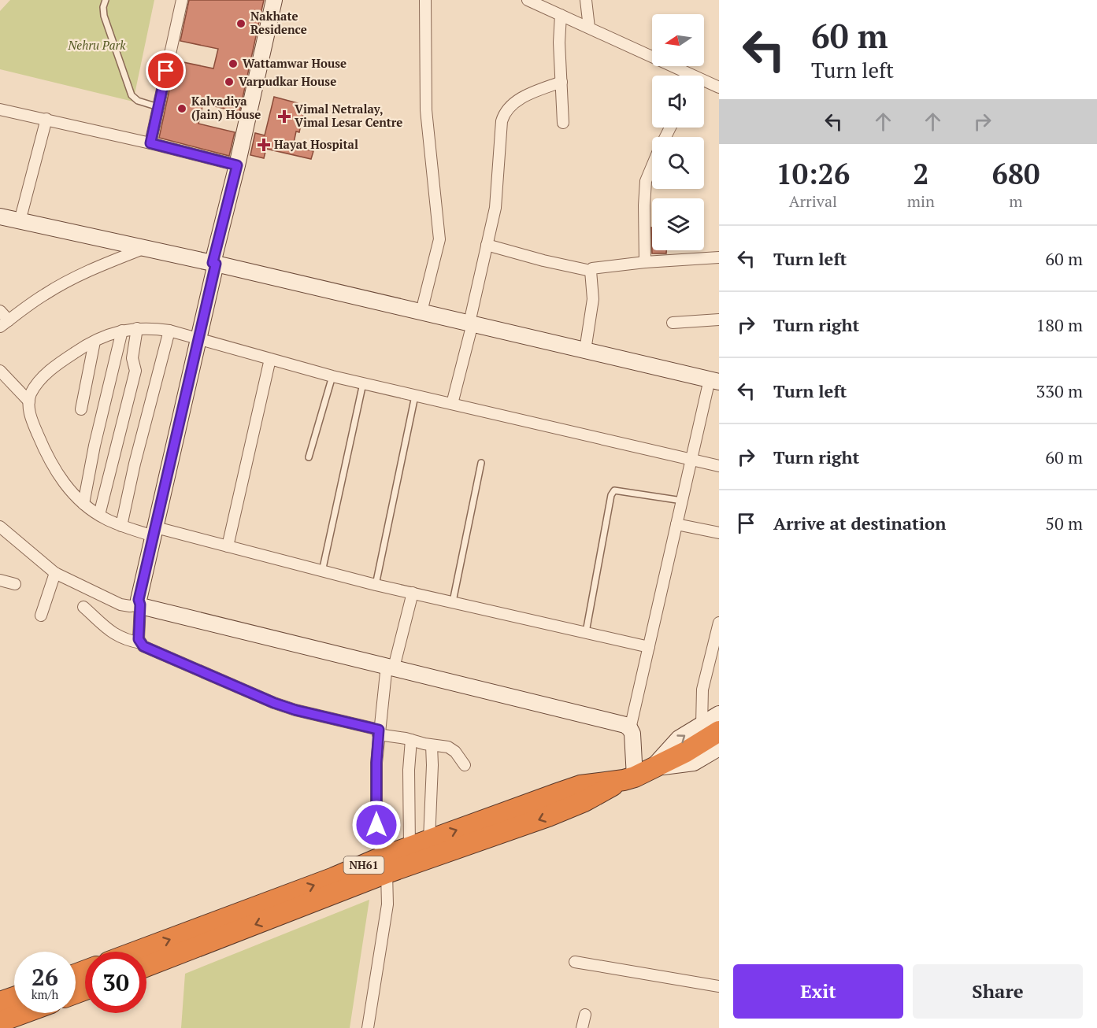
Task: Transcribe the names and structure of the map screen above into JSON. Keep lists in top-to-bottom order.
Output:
{
  "streets": {
    "highway": ["NH61"]
  },
  "parks": ["Nehru Park"],
  "places": {
    "other": [
      "Nakhate Residence",
      "Wattamwar House",
      "Varpudkar House",
      "Kalvadiya (Jain) House"
    ],
    "health": ["Vimal Netralay, Vimal Lesar Centre", "Hayat Hospital"]
  },
  "north": "left",
  "page": {
    "turn": ["60 m", "Turn left"],
    "eta": [
      "10:26",
      "Arrival",
      "2",
      "min",
      "680",
      "m"
    ],
    "list": [
      {
        "name": "Turn left",
        "value": "60 m"
      },
      {
        "name": "Turn right",
        "value": "180 m"
      },
      {
        "name": "Turn left",
        "value": "330 m"
      },
      {
        "name": "Turn right",
        "value": "60 m"
      },
      {
        "name": "Arrive at destination",
        "value": "50 m"
      }
    ],
    "speed": "26 km/h",
    "limit": "30",
    "buttons": ["Exit", "Share"]
  }
}
